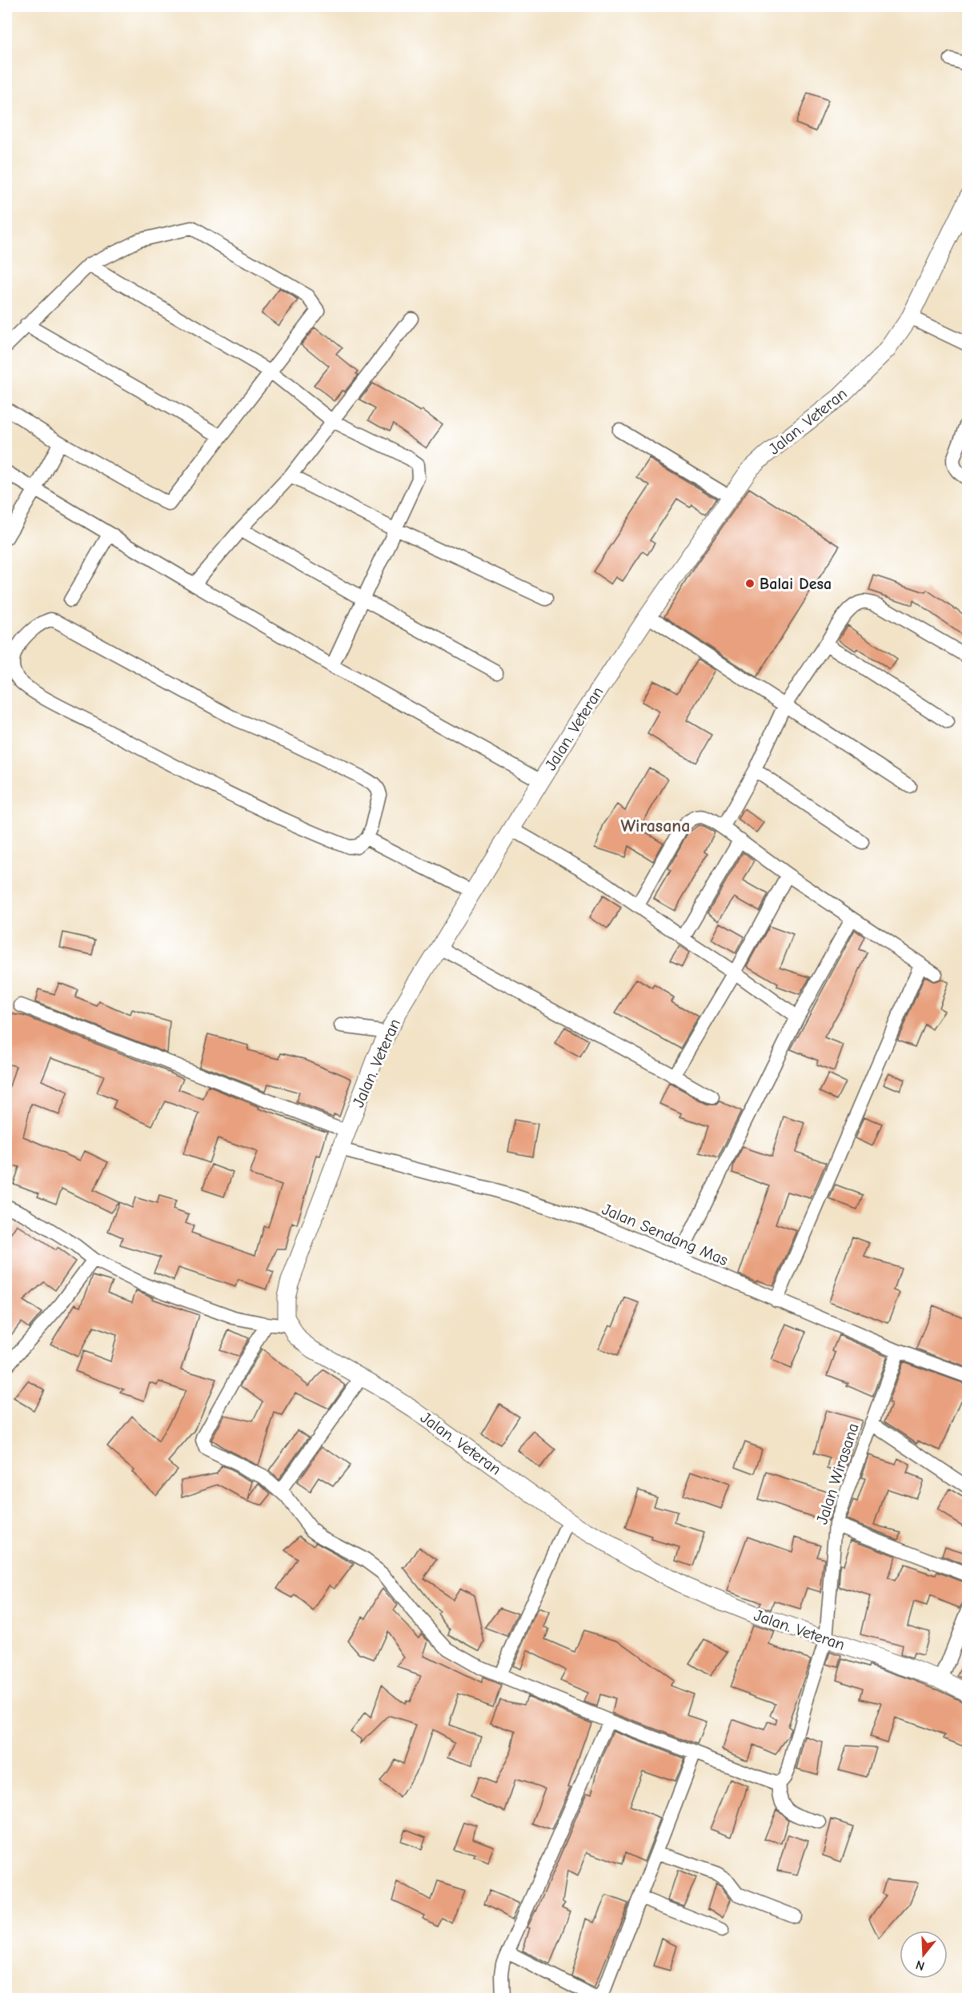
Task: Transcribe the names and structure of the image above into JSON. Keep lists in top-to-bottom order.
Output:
{
  "streets": {
    "street": ["Jalan. Veteran", "Jalan Sendang Mas", "Jalan Wirasana"]
  },
  "crossings": [
    ["Jalan. Veteran", "Jalan Sendang Mas"],
    ["Jalan. Veteran", "Jalan Wirasana"],
    ["Jalan Sendang Mas", "Jalan Wirasana"]
  ],
  "districts": ["Wirasana"],
  "places": ["Balai Desa"],
  "north": "bottom"
}
